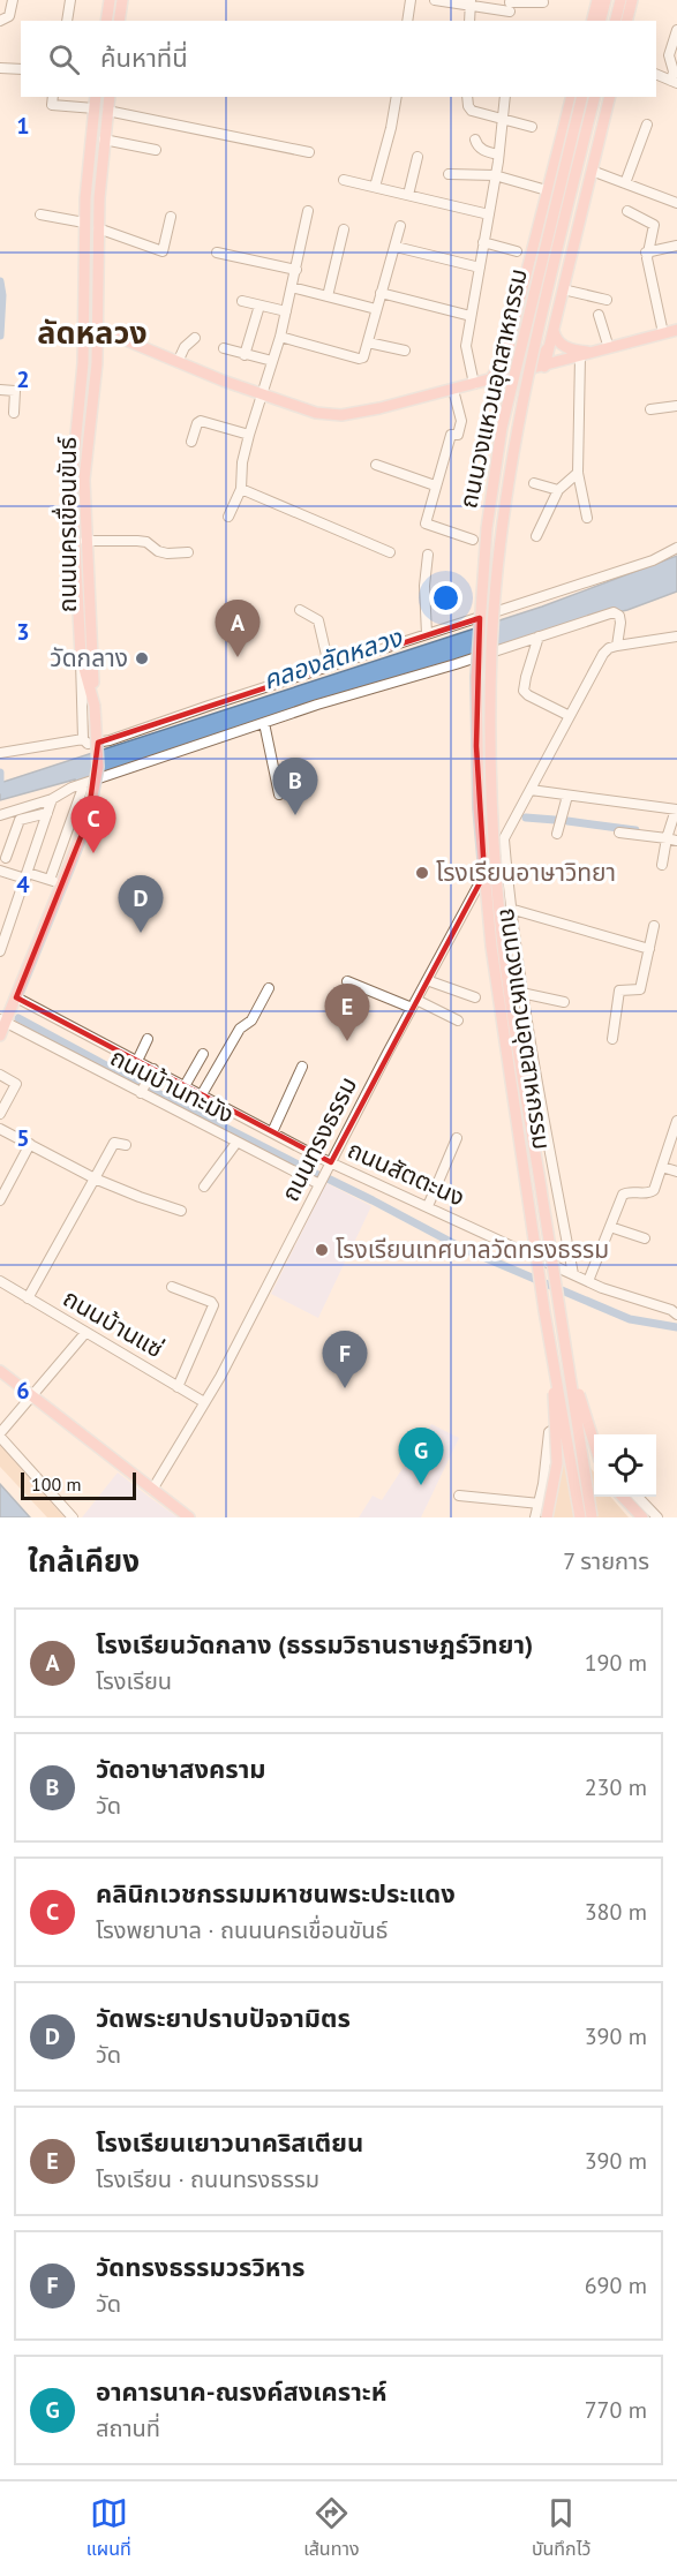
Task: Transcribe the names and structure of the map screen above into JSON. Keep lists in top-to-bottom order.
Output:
{
  "streets": {
    "main road": ["ถนนวงแหวนอุตสาหกรรม", "ถนนนครเขื่อนขันธ์"],
    "street": [
      "ถนนบ้านทะมัง",
      "ถนนทรงธรรม",
      "ถนนสัตตะนง",
      "ถนนบ้านแซ่"
    ]
  },
  "crossings": [
    ["ถนนนครเขื่อนขันธ์", "ถนนบ้านทะมัง"],
    ["ถนนนครเขื่อนขันธ์", "ถนนสัตตะนง"],
    ["ถนนบ้านทะมัง", "ถนนทรงธรรม"],
    ["ถนนทรงธรรม", "ถนนสัตตะนง"],
    ["ถนนทรงธรรม", "ถนนบ้านแซ่"]
  ],
  "districts": ["ลัดหลวง"],
  "water": ["คลองลัดหลวง"],
  "places": ["วัดกลาง", "โรงเรียนอาษาวิทยา", "โรงเรียนเทศบาลวัดทรงธรรม"],
  "scale_bar": "100 m",
  "page": {
    "search": "ค้นหาที่นี่",
    "pins": [
      "A",
      "B",
      "C",
      "D",
      "E",
      "F",
      "G"
    ],
    "scale": "100 m",
    "heading": ["ใกล้เคียง", "7 รายการ"],
    "list": [
      {
        "mark": "A",
        "name": "โรงเรียนวัดกลาง (ธรรมวิธานราษฎร์วิทยา)",
        "note": "โรงเรียน",
        "value": "190 m"
      },
      {
        "mark": "B",
        "name": "วัดอาษาสงคราม",
        "note": "วัด",
        "value": "230 m"
      },
      {
        "mark": "C",
        "name": "คลินิกเวชกรรมมหาชนพระประแดง",
        "note": "โรงพยาบาล · ถนนนครเขื่อนขันธ์",
        "value": "380 m"
      },
      {
        "mark": "D",
        "name": "วัดพระยาปราบปัจจามิตร",
        "note": "วัด",
        "value": "390 m"
      },
      {
        "mark": "E",
        "name": "โรงเรียนเยาวนาคริสเตียน",
        "note": "โรงเรียน · ถนนทรงธรรม",
        "value": "390 m"
      },
      {
        "mark": "F",
        "name": "วัดทรงธรรมวรวิหาร",
        "note": "วัด",
        "value": "690 m"
      },
      {
        "mark": "G",
        "name": "อาคารนาค-ณรงค์สงเคราะห์",
        "note": "สถานที่",
        "value": "770 m"
      }
    ],
    "nav": ["แผนที่", "เส้นทาง", "บันทึกไว้"]
  },
  "grid": {
    "rows": [
      "1",
      "2",
      "3",
      "4",
      "5",
      "6"
    ]
  }
}
